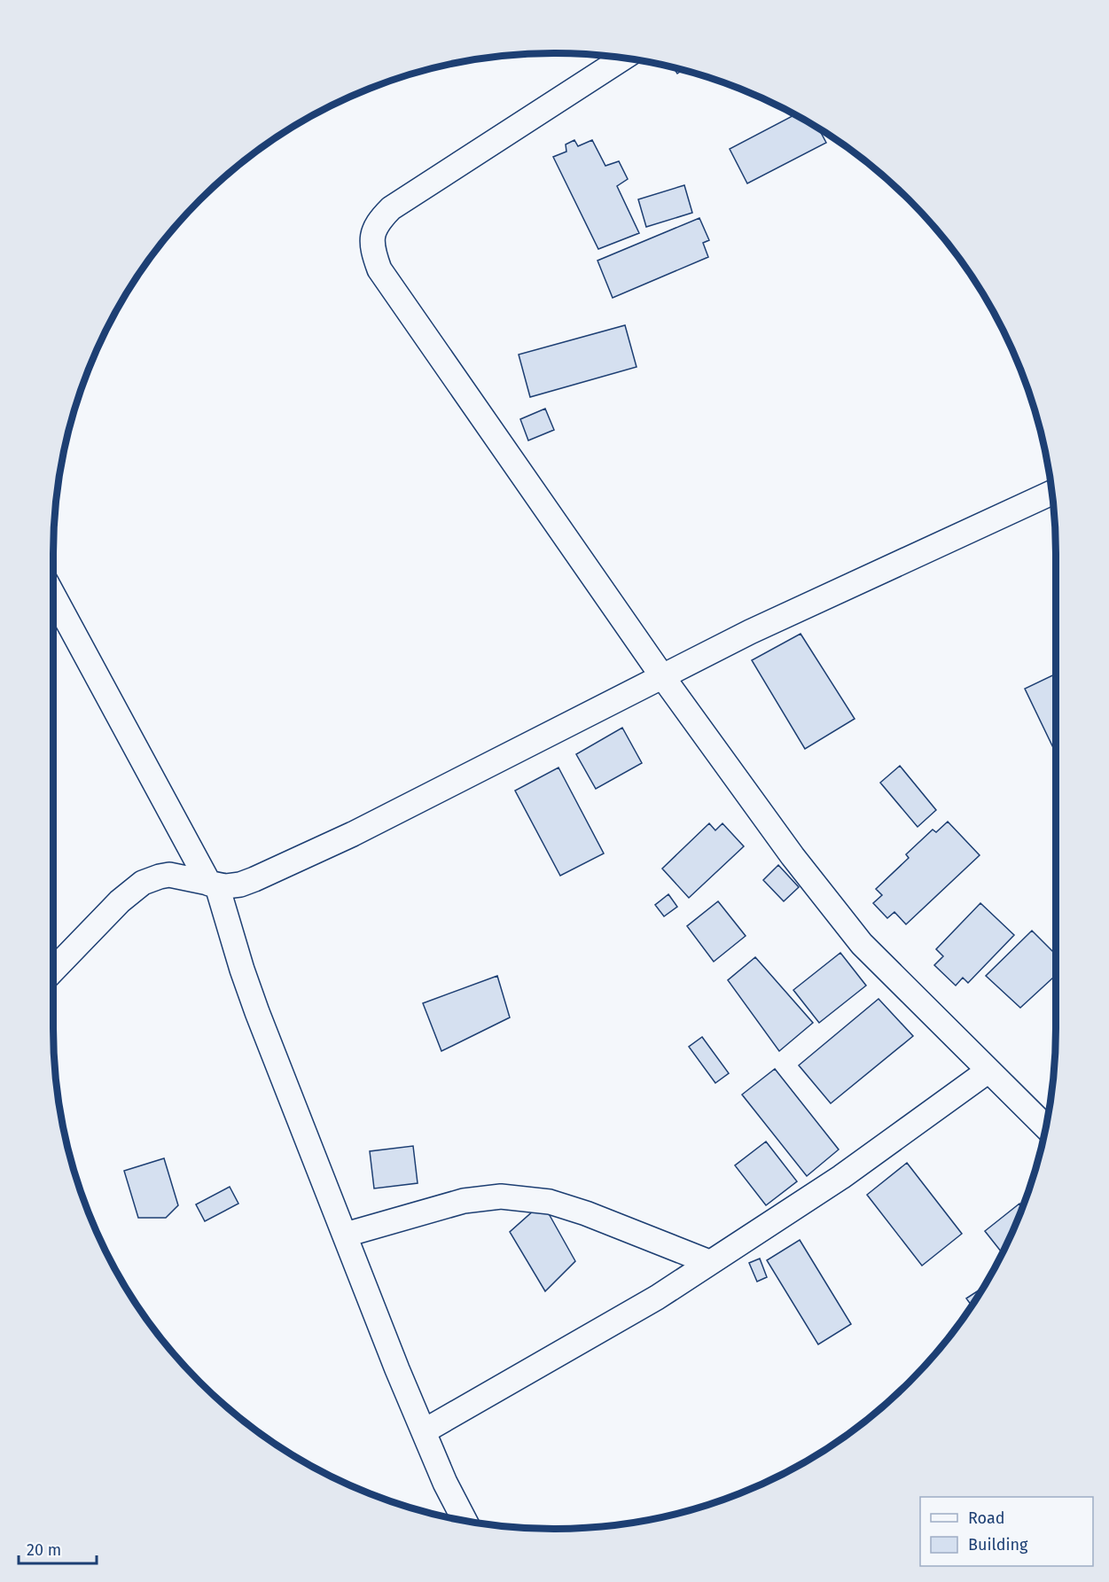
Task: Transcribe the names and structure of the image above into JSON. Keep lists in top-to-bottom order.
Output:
{
  "legend": ["Road", "Building"],
  "scale_bar": "20 m"
}
